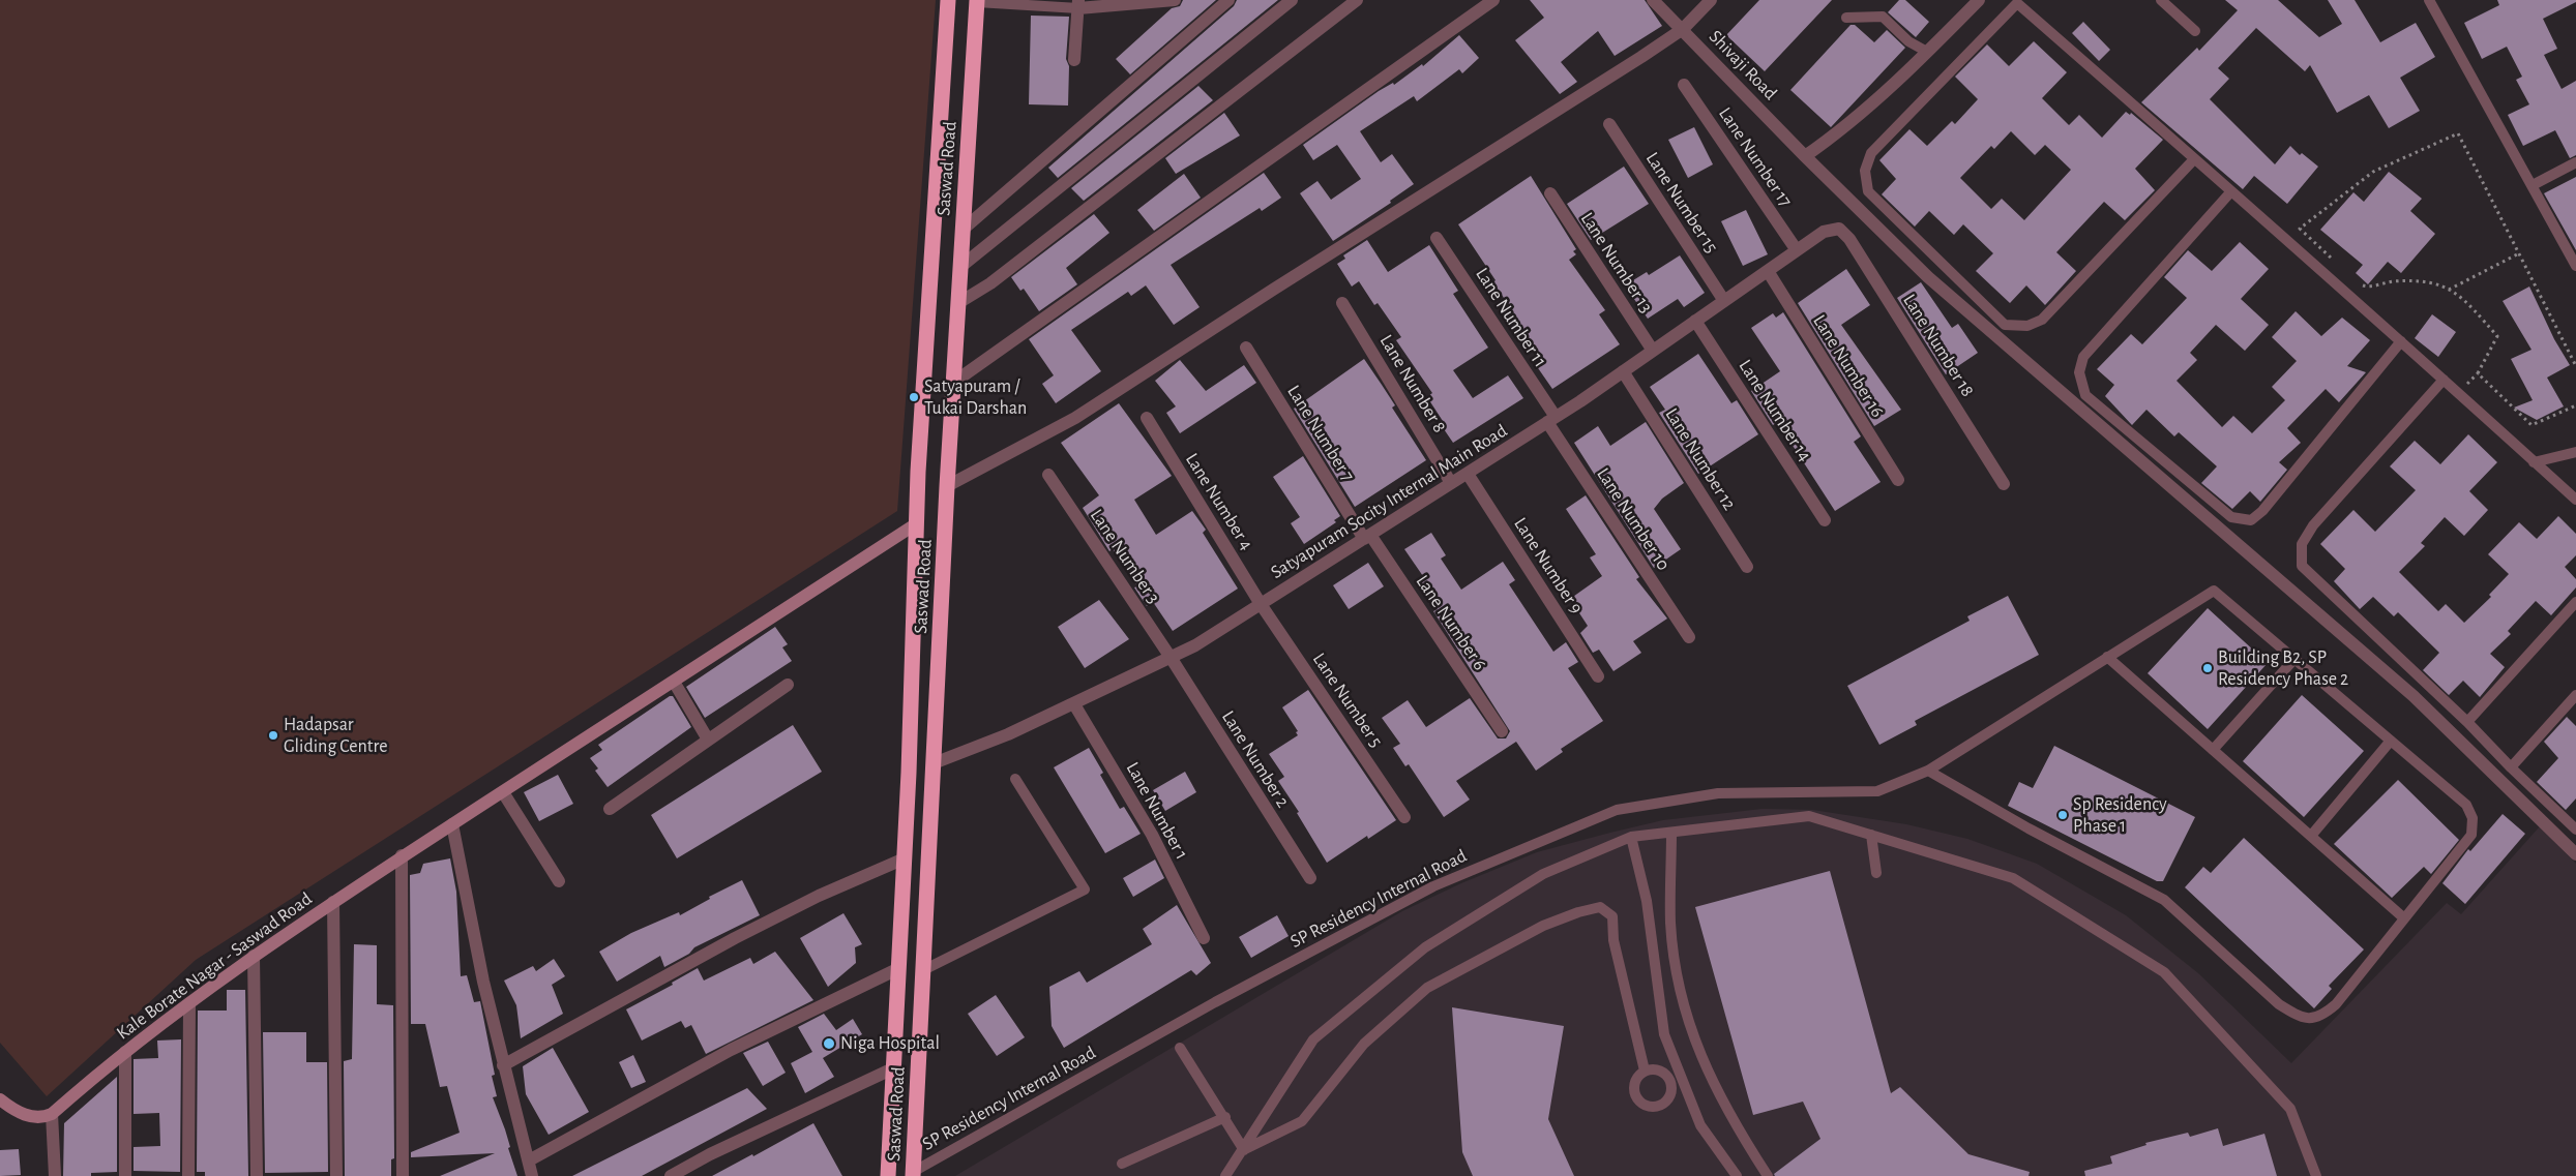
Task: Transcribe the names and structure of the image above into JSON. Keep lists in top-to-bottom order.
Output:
{
  "streets": {
    "highway": ["Saswad Road"],
    "street": [
      "Shivaji Road",
      "Lane Number 17",
      "Lane Number 15",
      "Lane Number 13",
      "Lane Number 11",
      "Lane Number 18",
      "Lane Number 16",
      "Lane Number 8",
      "Lane Number 14",
      "Lane Number 7",
      "Lane Number 12",
      "Lane Number 4",
      "Satyapuram Socity Internal Main Road",
      "Lane Number 10",
      "Lane Number 3",
      "Lane Number 9",
      "Lane Number 6",
      "Lane Number 5",
      "Lane Number 2",
      "Lane Number 1",
      "Kale Borate Nagar - Saswad Road"
    ],
    "lane": ["SP Residency Internal Road"]
  },
  "crossings": [
    ["Lane Number 17", "Satyapuram Socity Internal Main Road"],
    ["Saswad Road", "Satyapuram Socity Internal Main Road"],
    ["Saswad Road", "SP Residency Internal Road"],
    ["Saswad Road", "Kale Borate Nagar - Saswad Road"],
    ["Lane Number 15", "Satyapuram Socity Internal Main Road"],
    ["Lane Number 13", "Satyapuram Socity Internal Main Road"],
    ["Lane Number 11", "Satyapuram Socity Internal Main Road"],
    ["Lane Number 11", "Lane Number 10"],
    ["Lane Number 18", "Satyapuram Socity Internal Main Road"],
    ["Lane Number 16", "Satyapuram Socity Internal Main Road"],
    ["Lane Number 8", "Satyapuram Socity Internal Main Road"],
    ["Lane Number 14", "Satyapuram Socity Internal Main Road"],
    ["Lane Number 7", "Satyapuram Socity Internal Main Road"],
    ["Lane Number 7", "Lane Number 6"],
    ["Lane Number 12", "Satyapuram Socity Internal Main Road"],
    ["Lane Number 4", "Satyapuram Socity Internal Main Road"],
    ["Lane Number 4", "Lane Number 5"],
    ["Satyapuram Socity Internal Main Road", "Lane Number 10"],
    ["Satyapuram Socity Internal Main Road", "Lane Number 3"],
    ["Satyapuram Socity Internal Main Road", "Lane Number 9"],
    ["Satyapuram Socity Internal Main Road", "Lane Number 6"],
    ["Satyapuram Socity Internal Main Road", "Lane Number 5"],
    ["Satyapuram Socity Internal Main Road", "Lane Number 2"],
    ["Satyapuram Socity Internal Main Road", "Lane Number 1"],
    ["Lane Number 3", "Lane Number 2"]
  ],
  "places": [
    "Satyapuram / Tukai Darshan",
    "Building B2, SP Residency Phase 2",
    "Hadapsar Gliding Centre",
    "Sp Residency Phase 1",
    "Niga Hospital"
  ]
}
